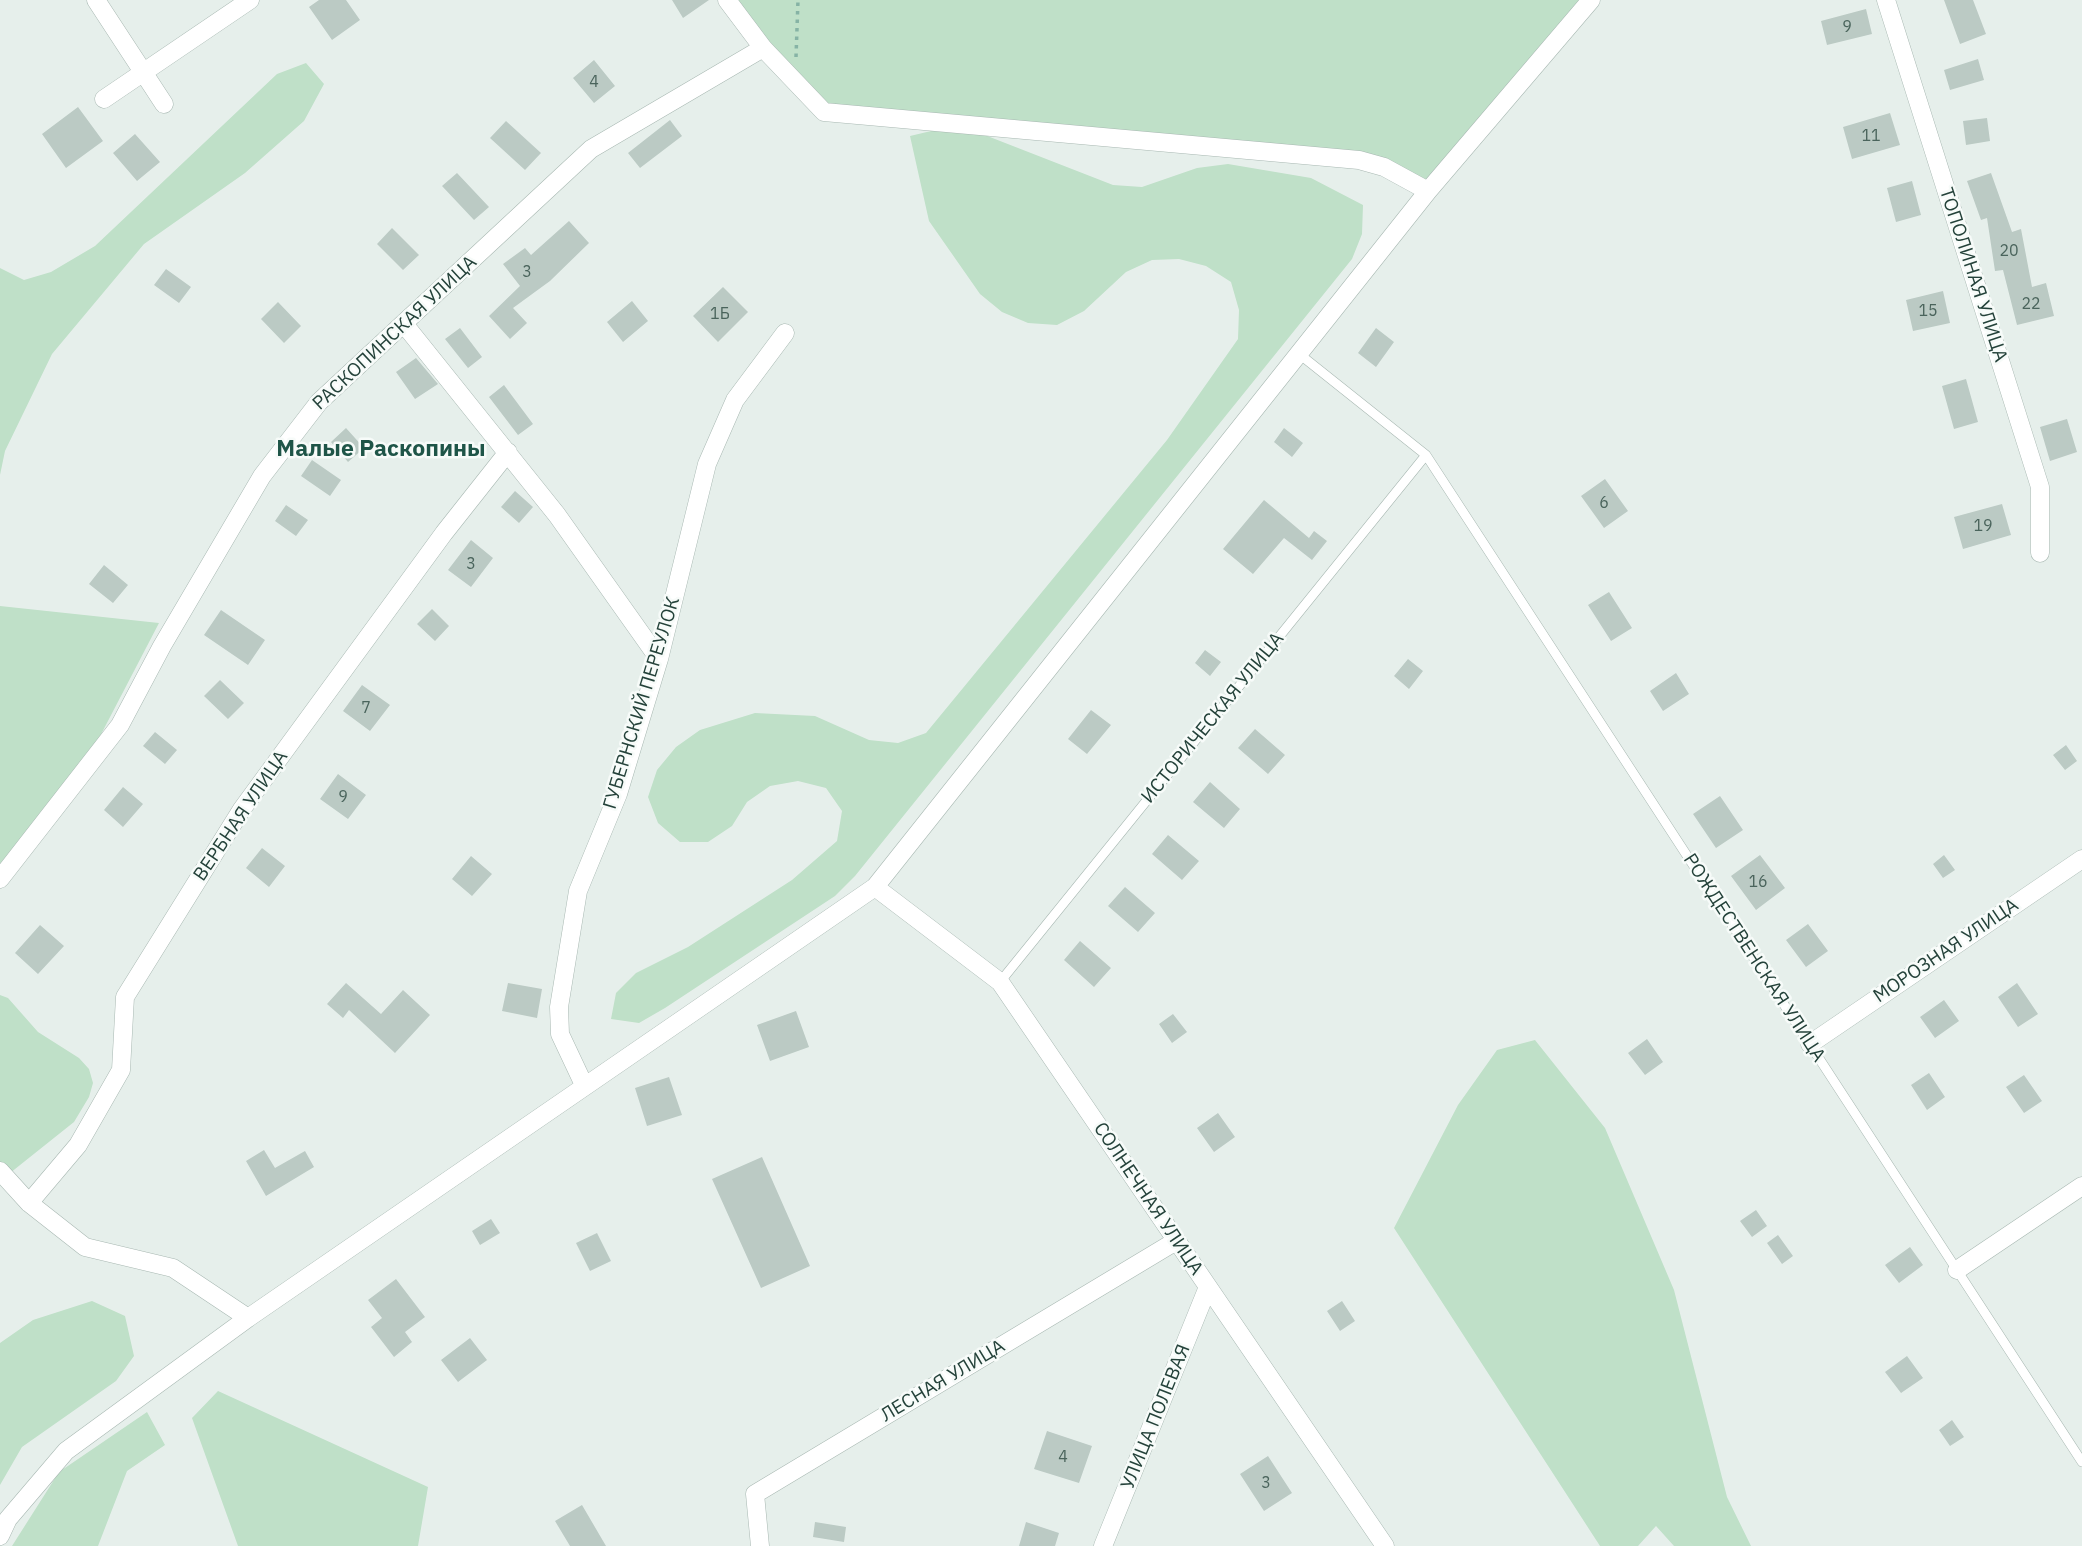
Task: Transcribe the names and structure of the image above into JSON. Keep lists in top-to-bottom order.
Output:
{
  "streets": {
    "street": [
      "ТОПОЛИНАЯ УЛИЦА",
      "РАСКОПИНСКАЯ УЛИЦА",
      "ГУБЕРНСКИЙ ПЕРЕУЛОК",
      "ВЕРБНАЯ УЛИЦА",
      "МОРОЗНАЯ УЛИЦА",
      "СОЛНЕЧНАЯ УЛИЦА",
      "ЛЕСНАЯ УЛИЦА",
      "УЛИЦА ПОЛЕВАЯ"
    ],
    "lane": ["ИСТОРИЧЕСКАЯ УЛИЦА", "РОЖДЕСТВЕНСКАЯ УЛИЦА"]
  },
  "crossings": [
    ["ИСТОРИЧЕСКАЯ УЛИЦА", "РОЖДЕСТВЕНСКАЯ УЛИЦА"],
    ["ИСТОРИЧЕСКАЯ УЛИЦА", "СОЛНЕЧНАЯ УЛИЦА"],
    ["МОРОЗНАЯ УЛИЦА", "РОЖДЕСТВЕНСКАЯ УЛИЦА"],
    ["СОЛНЕЧНАЯ УЛИЦА", "ЛЕСНАЯ УЛИЦА"],
    ["СОЛНЕЧНАЯ УЛИЦА", "УЛИЦА ПОЛЕВАЯ"]
  ],
  "districts": ["Малые Раскопины"],
  "house_numbers": [
    "9",
    "4",
    "11",
    "20",
    "3",
    "22",
    "15",
    "1Б",
    "6",
    "19",
    "3",
    "7",
    "9",
    "16",
    "4",
    "3"
  ]
}
